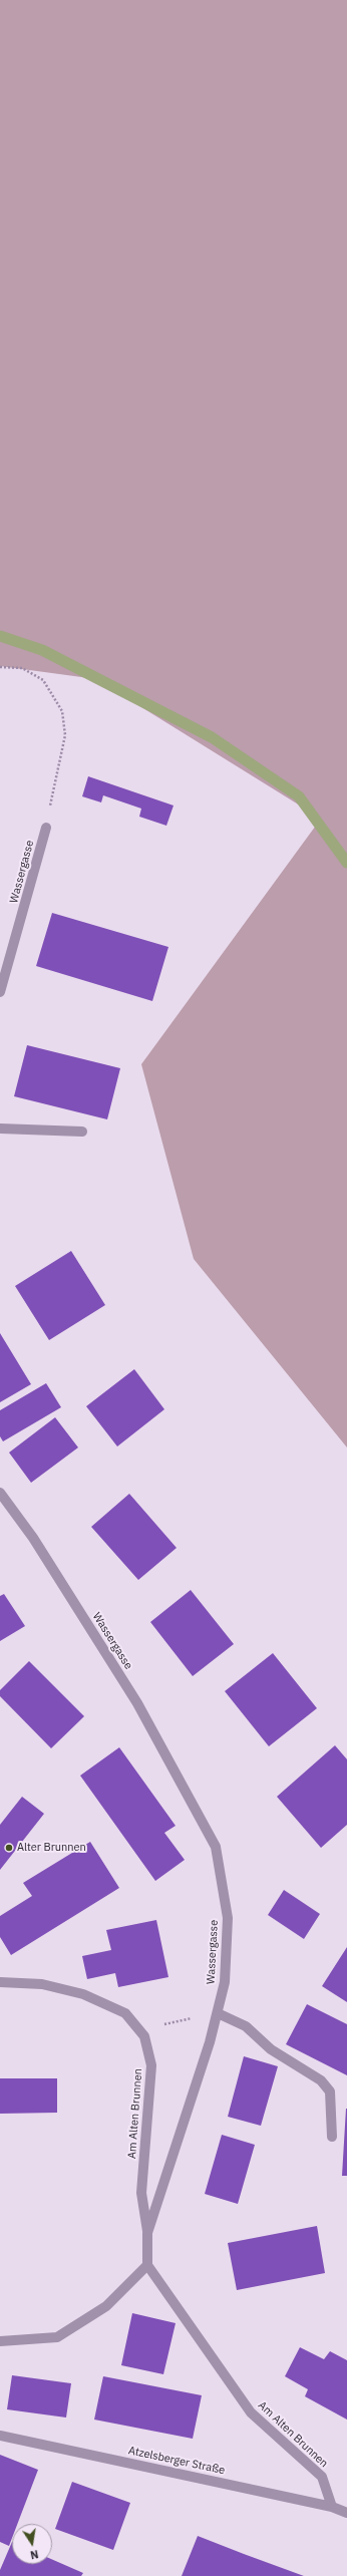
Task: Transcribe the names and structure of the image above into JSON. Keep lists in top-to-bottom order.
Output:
{
  "streets": {
    "street": ["Wassergasse", "Am Alten Brunnen", "Atzelsberger Straße"]
  },
  "crossings": [
    ["Wassergasse", "Am Alten Brunnen"],
    ["Am Alten Brunnen", "Atzelsberger Straße"]
  ],
  "places": ["Alter Brunnen"],
  "north": "bottom"
}
